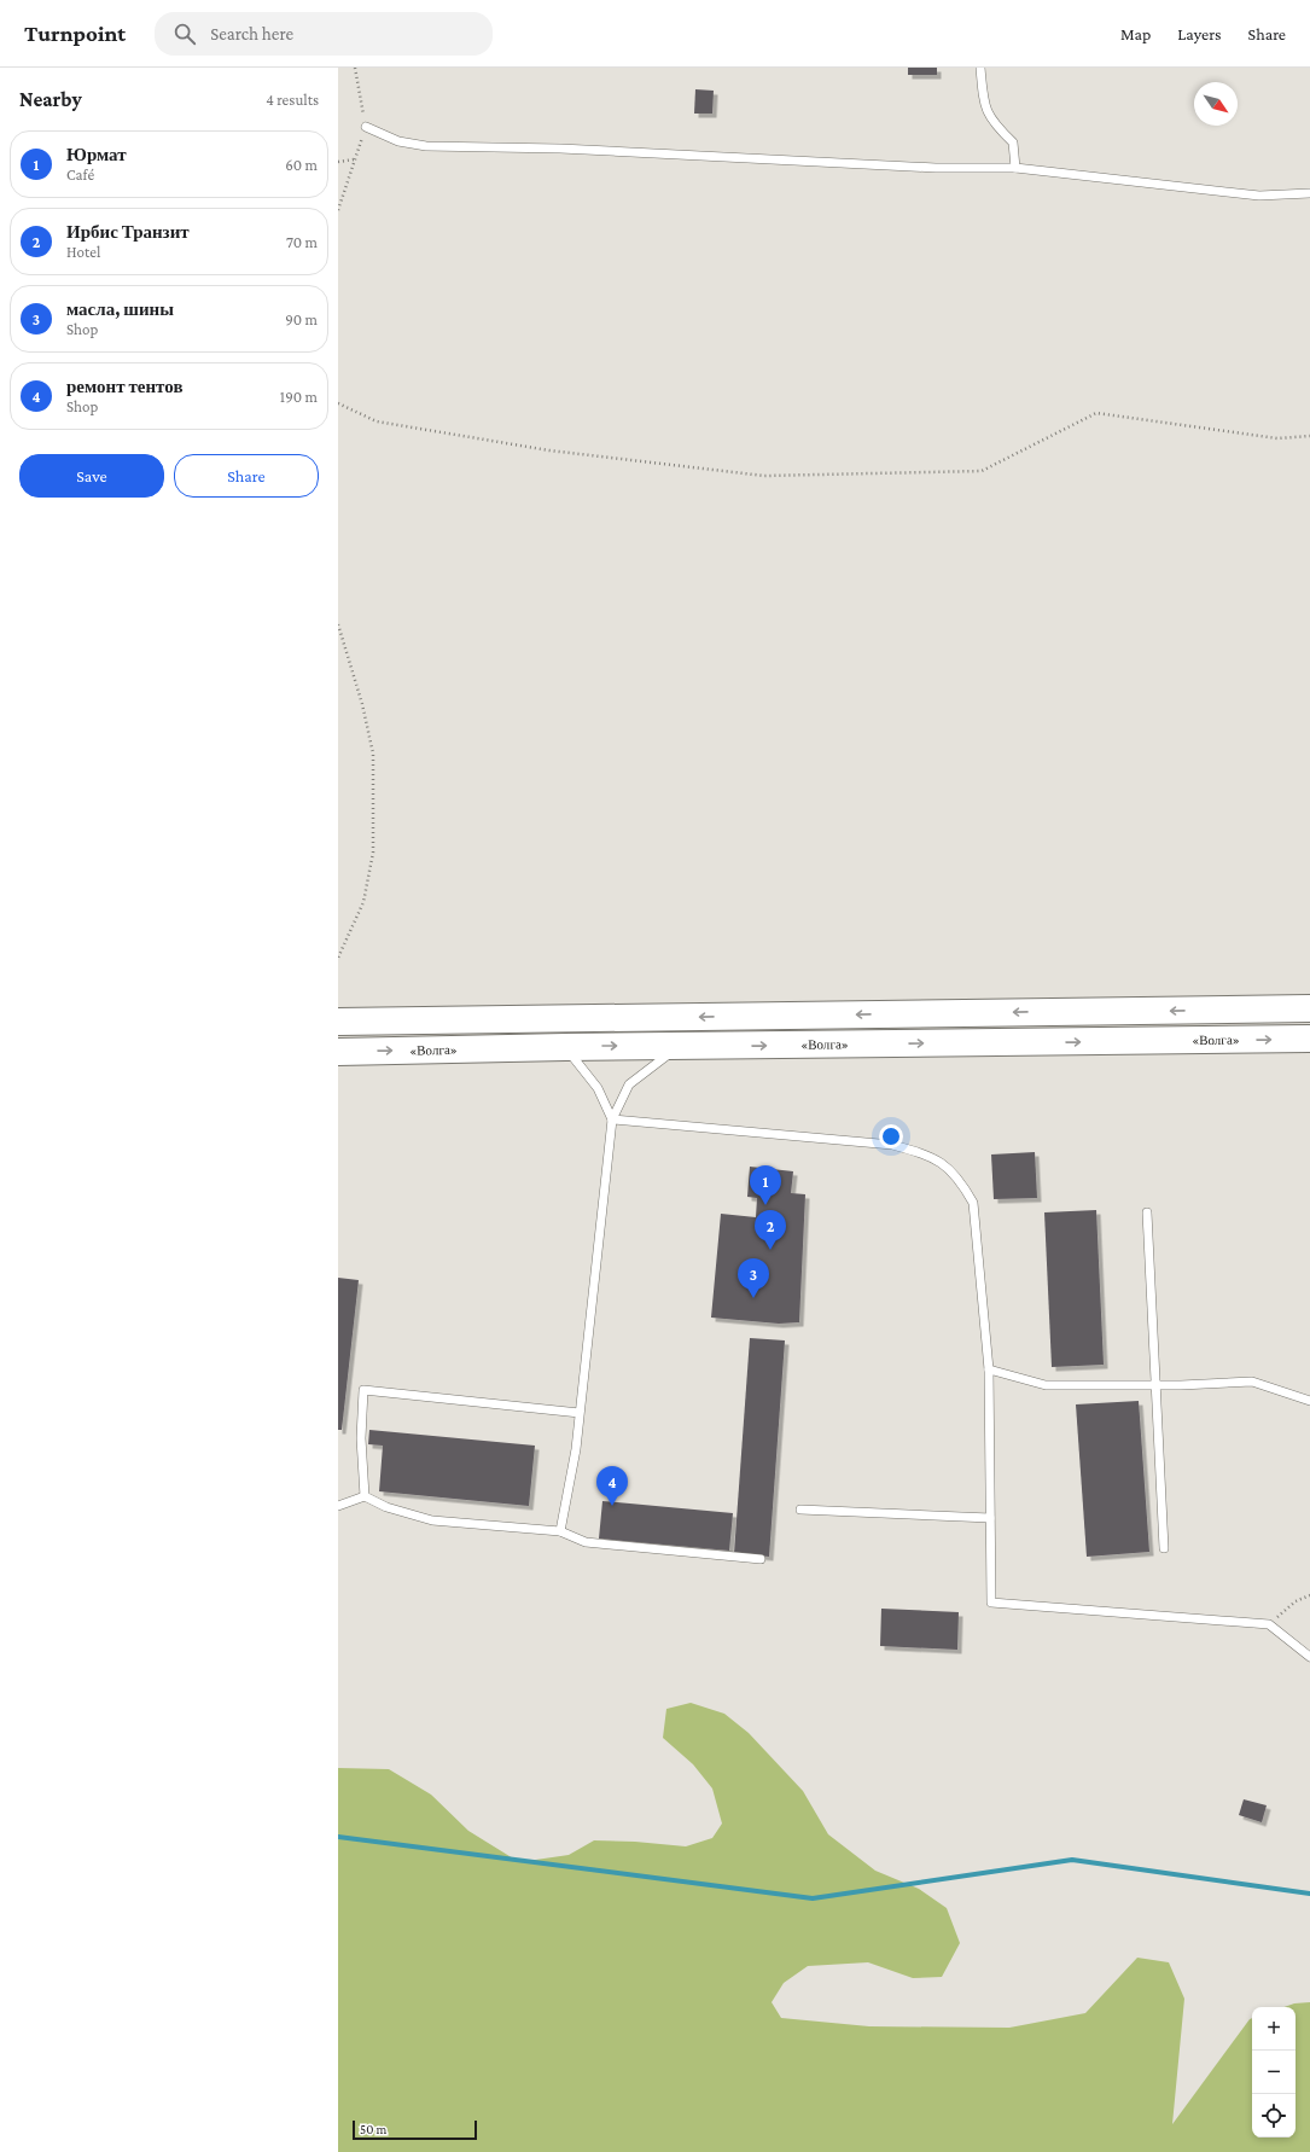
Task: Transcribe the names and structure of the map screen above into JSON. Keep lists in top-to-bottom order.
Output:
{
  "streets": {
    "highway": ["«Волга»"]
  },
  "scale_bar": "50 m",
  "north": "bottom right",
  "page": {
    "header": "Turnpoint",
    "search": "Search here",
    "nav": ["Map", "Layers", "Share"],
    "heading": ["Nearby", "4 results"],
    "list": [
      {
        "mark": "1",
        "name": "Юрмат",
        "note": "Café",
        "value": "60 m"
      },
      {
        "mark": "2",
        "name": "Ирбис Транзит",
        "note": "Hotel",
        "value": "70 m"
      },
      {
        "mark": "3",
        "name": "масла, шины",
        "note": "Shop",
        "value": "90 m"
      },
      {
        "mark": "4",
        "name": "ремонт тентов",
        "note": "Shop",
        "value": "190 m"
      }
    ],
    "buttons": ["Save", "Share"],
    "pins": [
      "1",
      "2",
      "3",
      "4"
    ],
    "map_buttons": ["+", "−"],
    "scale": "50 m"
  }
}
